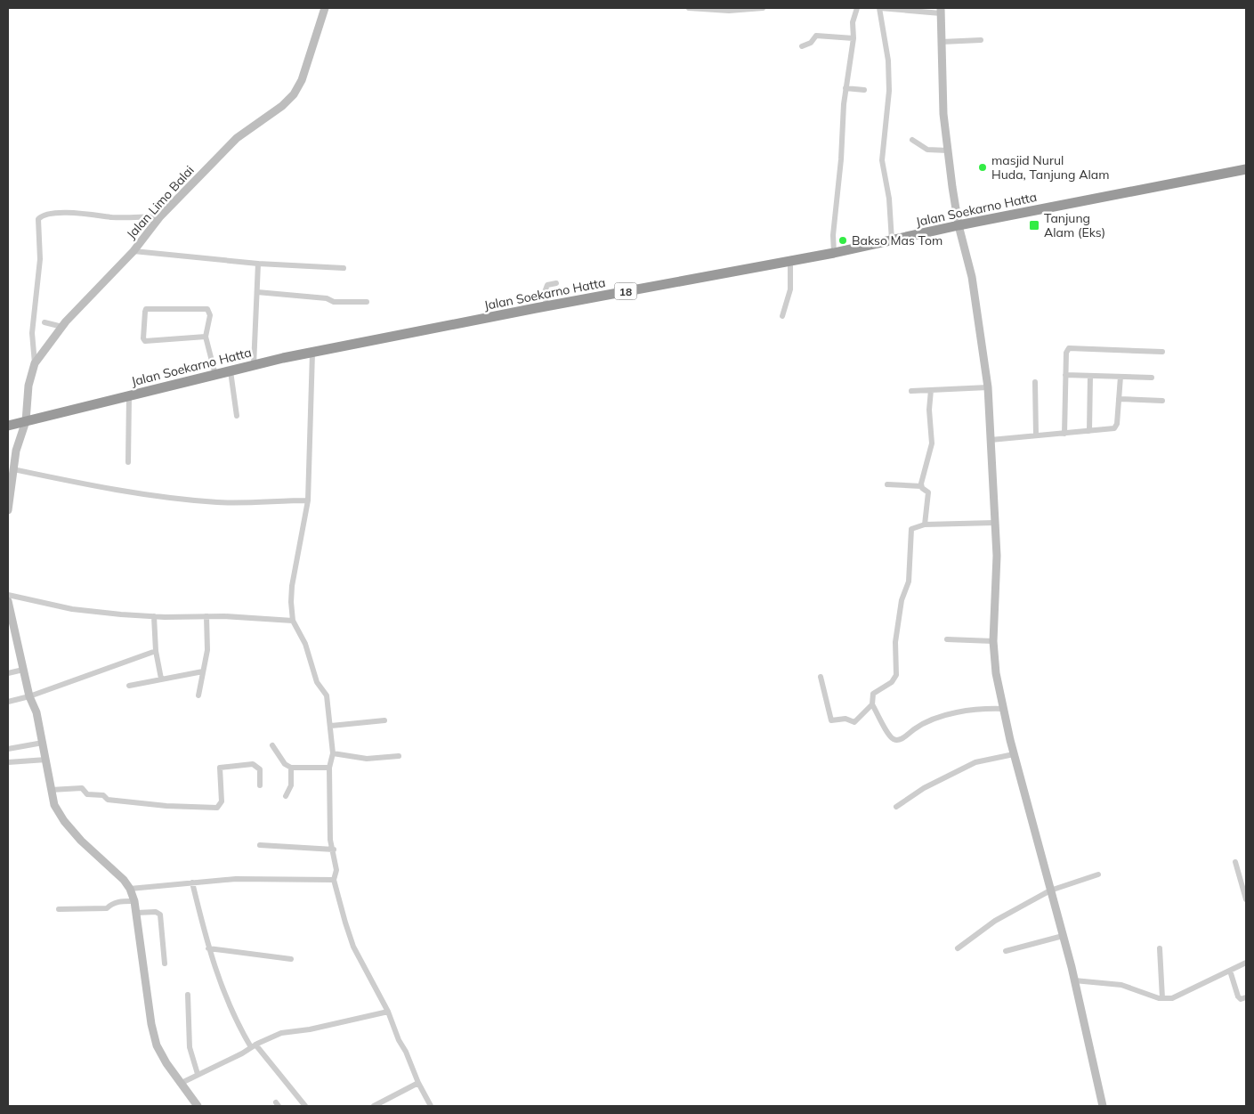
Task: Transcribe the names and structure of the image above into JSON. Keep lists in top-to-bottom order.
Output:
{
  "streets": {
    "highway": ["Jalan Soekarno Hatta", "18"],
    "street": ["Jalan Limo Balai"]
  },
  "crossings": [
    ["Jalan Limo Balai", "Jalan Soekarno Hatta"]
  ],
  "places": {
    "other": ["masjid Nurul Huda, Tanjung Alam", "Bakso Mas Tom"],
    "transit": ["Tanjung Alam (Eks)"]
  }
}
